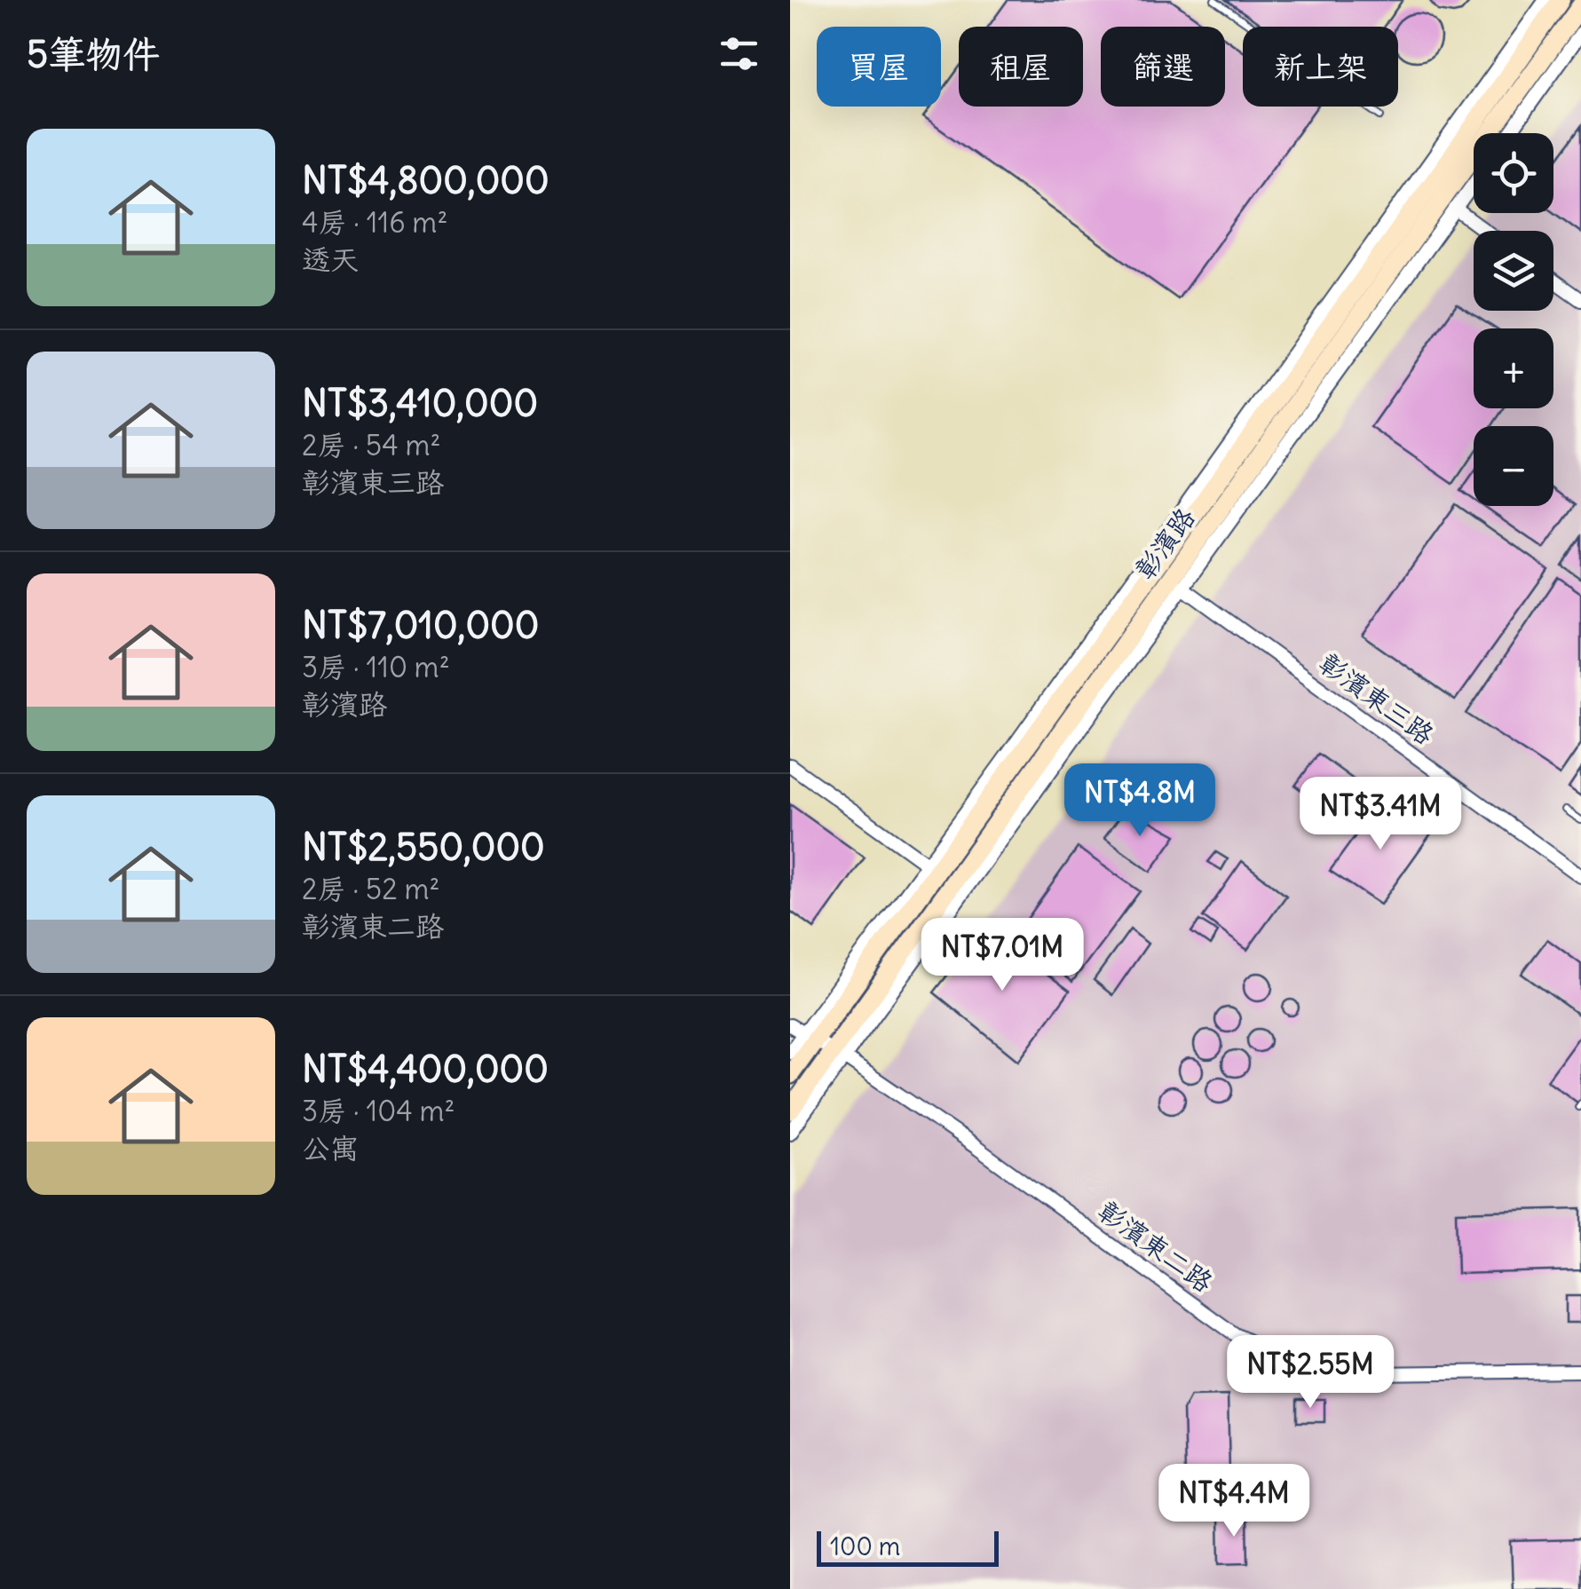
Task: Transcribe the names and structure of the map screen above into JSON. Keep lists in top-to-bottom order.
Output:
{
  "streets": {
    "street": ["彰濱路", "彰濱東三路", "彰濱東二路"]
  },
  "crossings": [
    ["彰濱路", "彰濱東三路"],
    ["彰濱路", "彰濱東二路"]
  ],
  "scale_bar": "100 m",
  "page": {
    "heading": "5筆物件",
    "chip": [
      "買屋",
      "租屋",
      "篩選",
      "新上架"
    ],
    "list": [
      {
        "name": "NT$4,800,000",
        "note": "4房 · 116 m² · 透天"
      },
      {
        "name": "NT$3,410,000",
        "note": "2房 · 54 m² · 彰濱東三路"
      },
      {
        "name": "NT$7,010,000",
        "note": "3房 · 110 m² · 彰濱路"
      },
      {
        "name": "NT$2,550,000",
        "note": "2房 · 52 m² · 彰濱東二路"
      },
      {
        "name": "NT$4,400,000",
        "note": "3房 · 104 m² · 公寓"
      }
    ],
    "map_buttons": ["+", "−"],
    "price": [
      "NT$4.8M",
      "NT$3.41M",
      "NT$7.01M",
      "NT$2.55M",
      "NT$4.4M"
    ],
    "scale": "100 m"
  }
}
